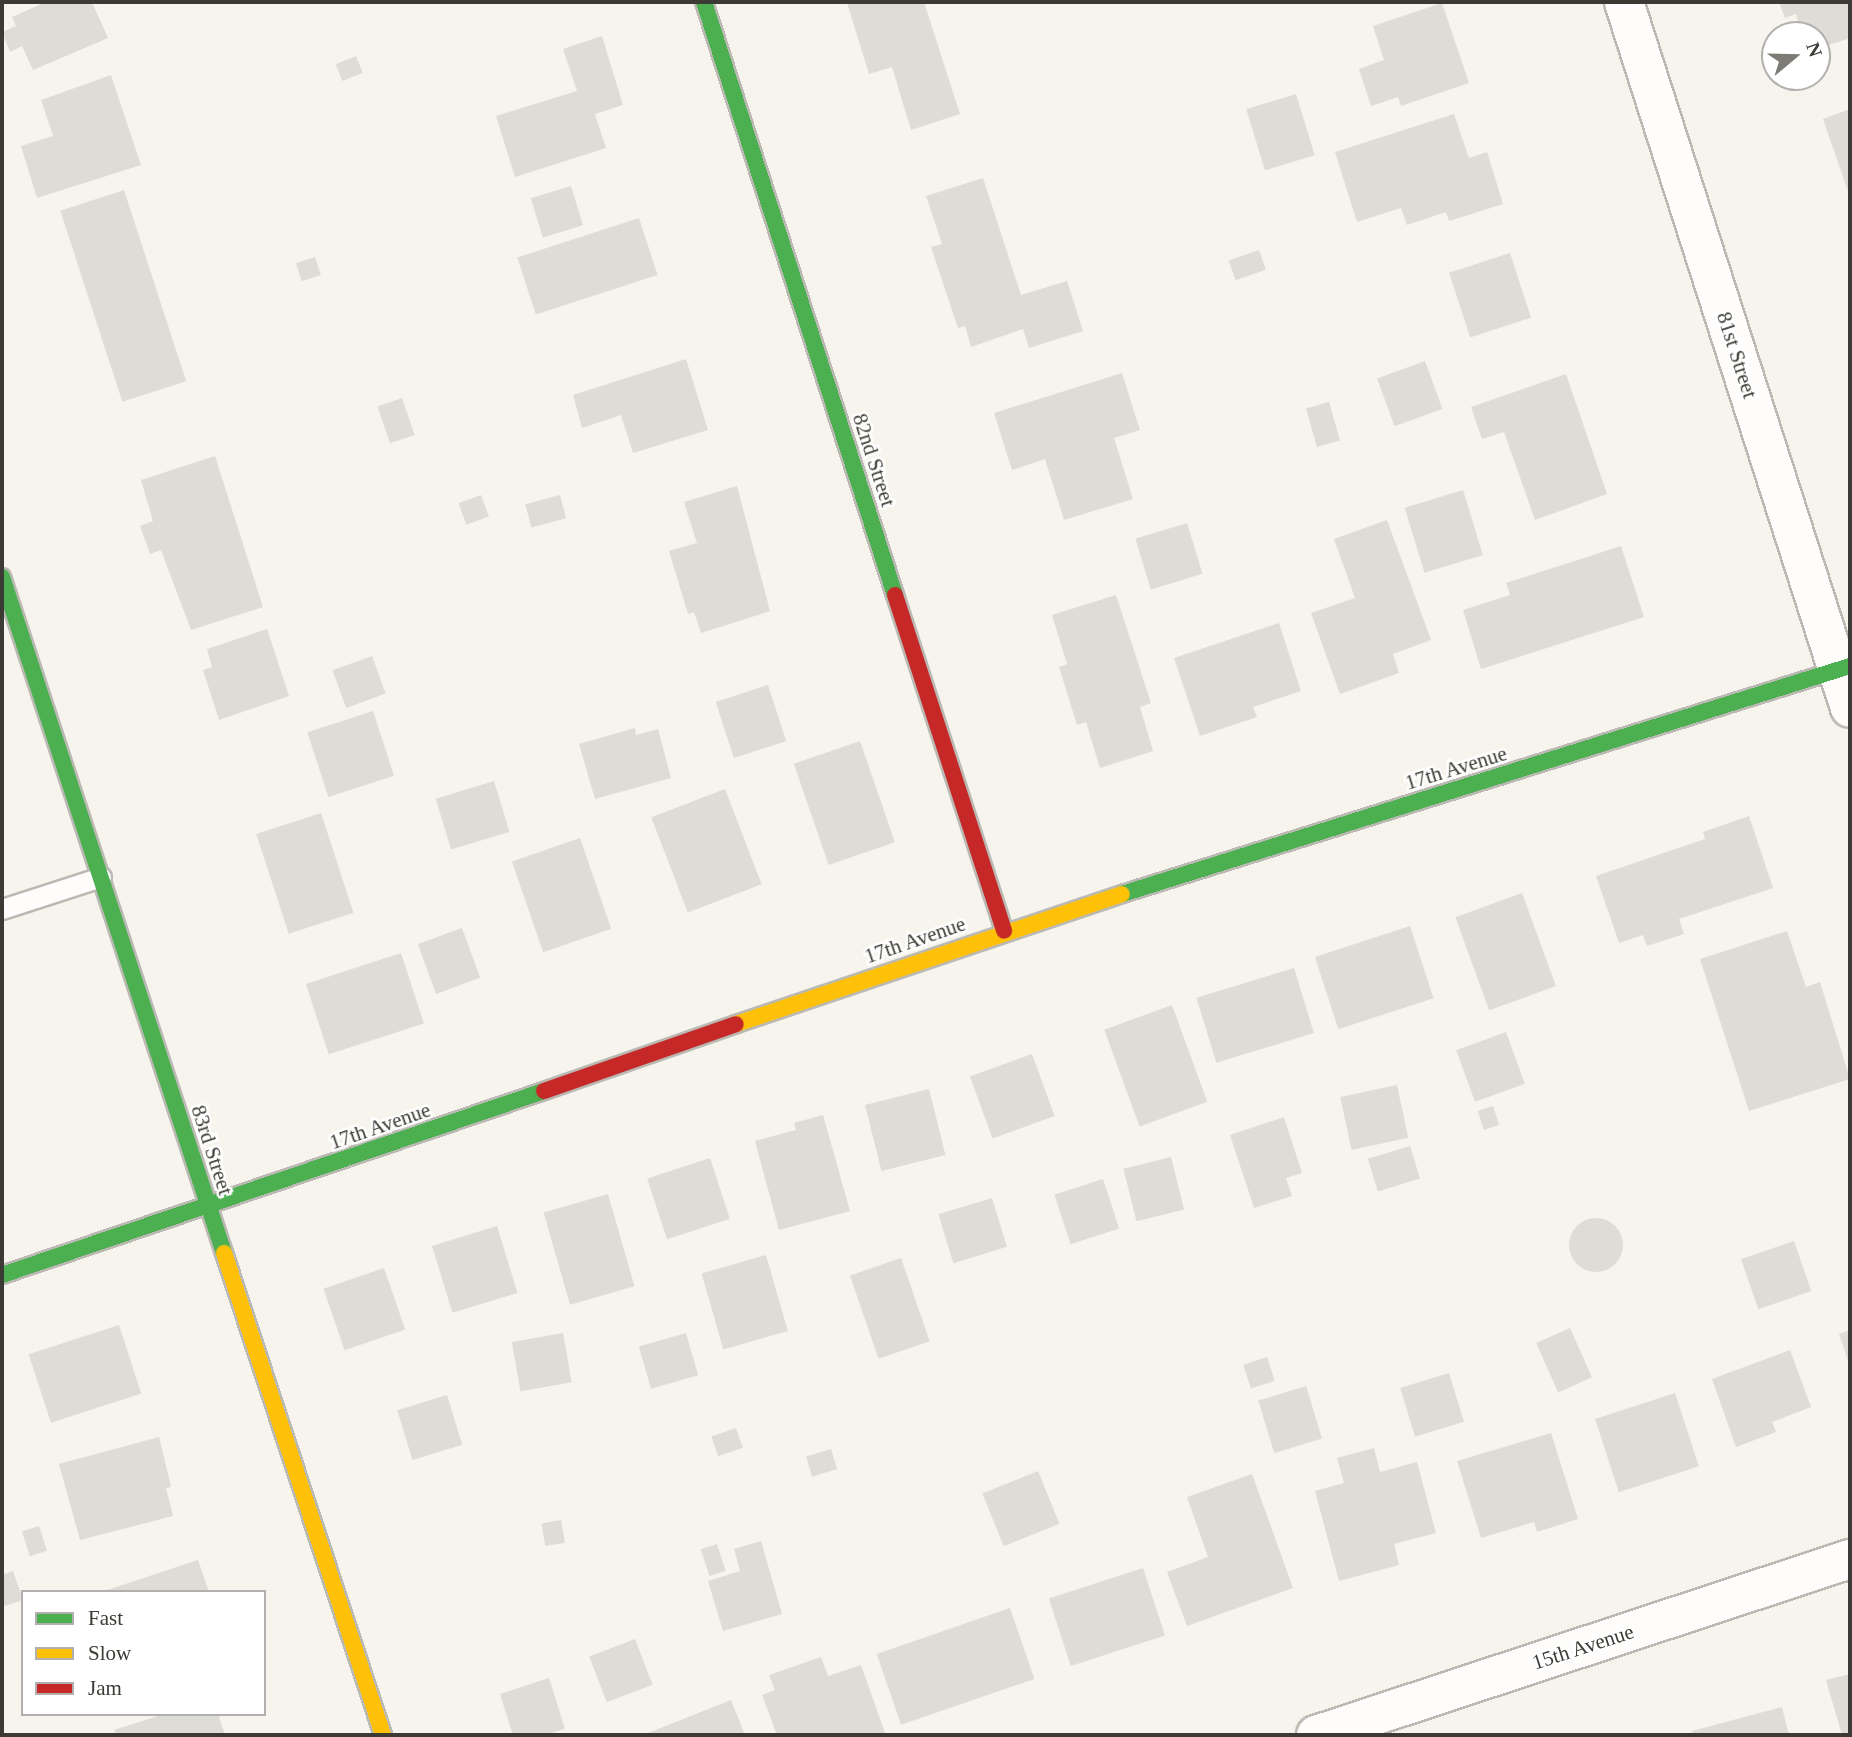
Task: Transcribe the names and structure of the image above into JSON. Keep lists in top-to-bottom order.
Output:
{
  "streets": {
    "street": [
      "81st Street",
      "82nd Street",
      "17th Avenue",
      "83rd Street",
      "15th Avenue"
    ]
  },
  "crossings": [
    ["81st Street", "17th Avenue"],
    ["82nd Street", "17th Avenue"],
    ["17th Avenue", "83rd Street"]
  ],
  "legend": ["Fast", "Slow", "Jam"],
  "north": "right"
}
